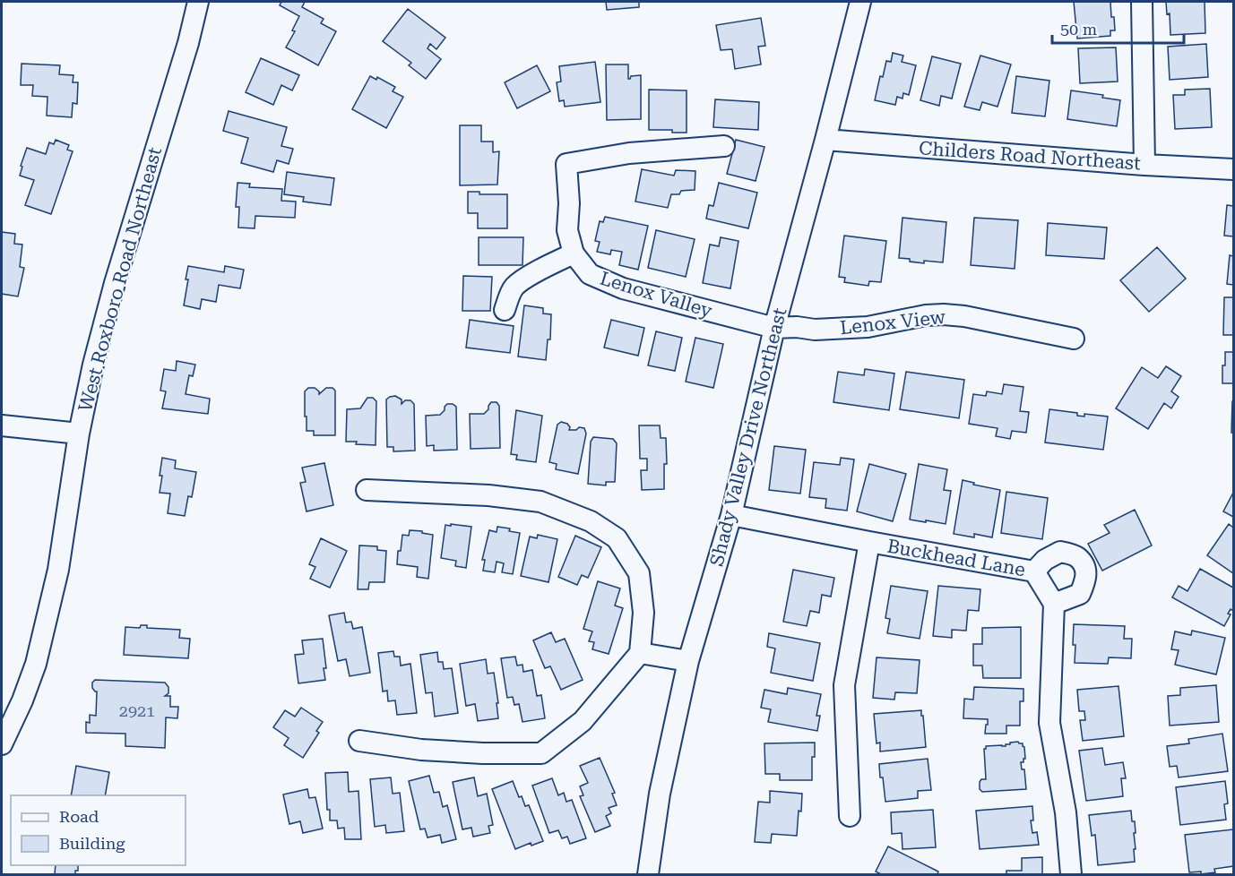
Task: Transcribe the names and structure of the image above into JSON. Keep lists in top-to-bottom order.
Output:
{
  "streets": {
    "street": [
      "Childers Road Northeast",
      "West Roxboro Road Northeast",
      "Lenox Valley",
      "Lenox View",
      "Shady Valley Drive Northeast",
      "Buckhead Lane"
    ]
  },
  "crossings": [
    ["Childers Road Northeast", "Shady Valley Drive Northeast"],
    ["Lenox Valley", "Lenox View"],
    ["Lenox Valley", "Shady Valley Drive Northeast"],
    ["Lenox View", "Shady Valley Drive Northeast"],
    ["Shady Valley Drive Northeast", "Buckhead Lane"]
  ],
  "house_numbers": ["2921"],
  "legend": ["Road", "Building"],
  "scale_bar": "50 m"
}
